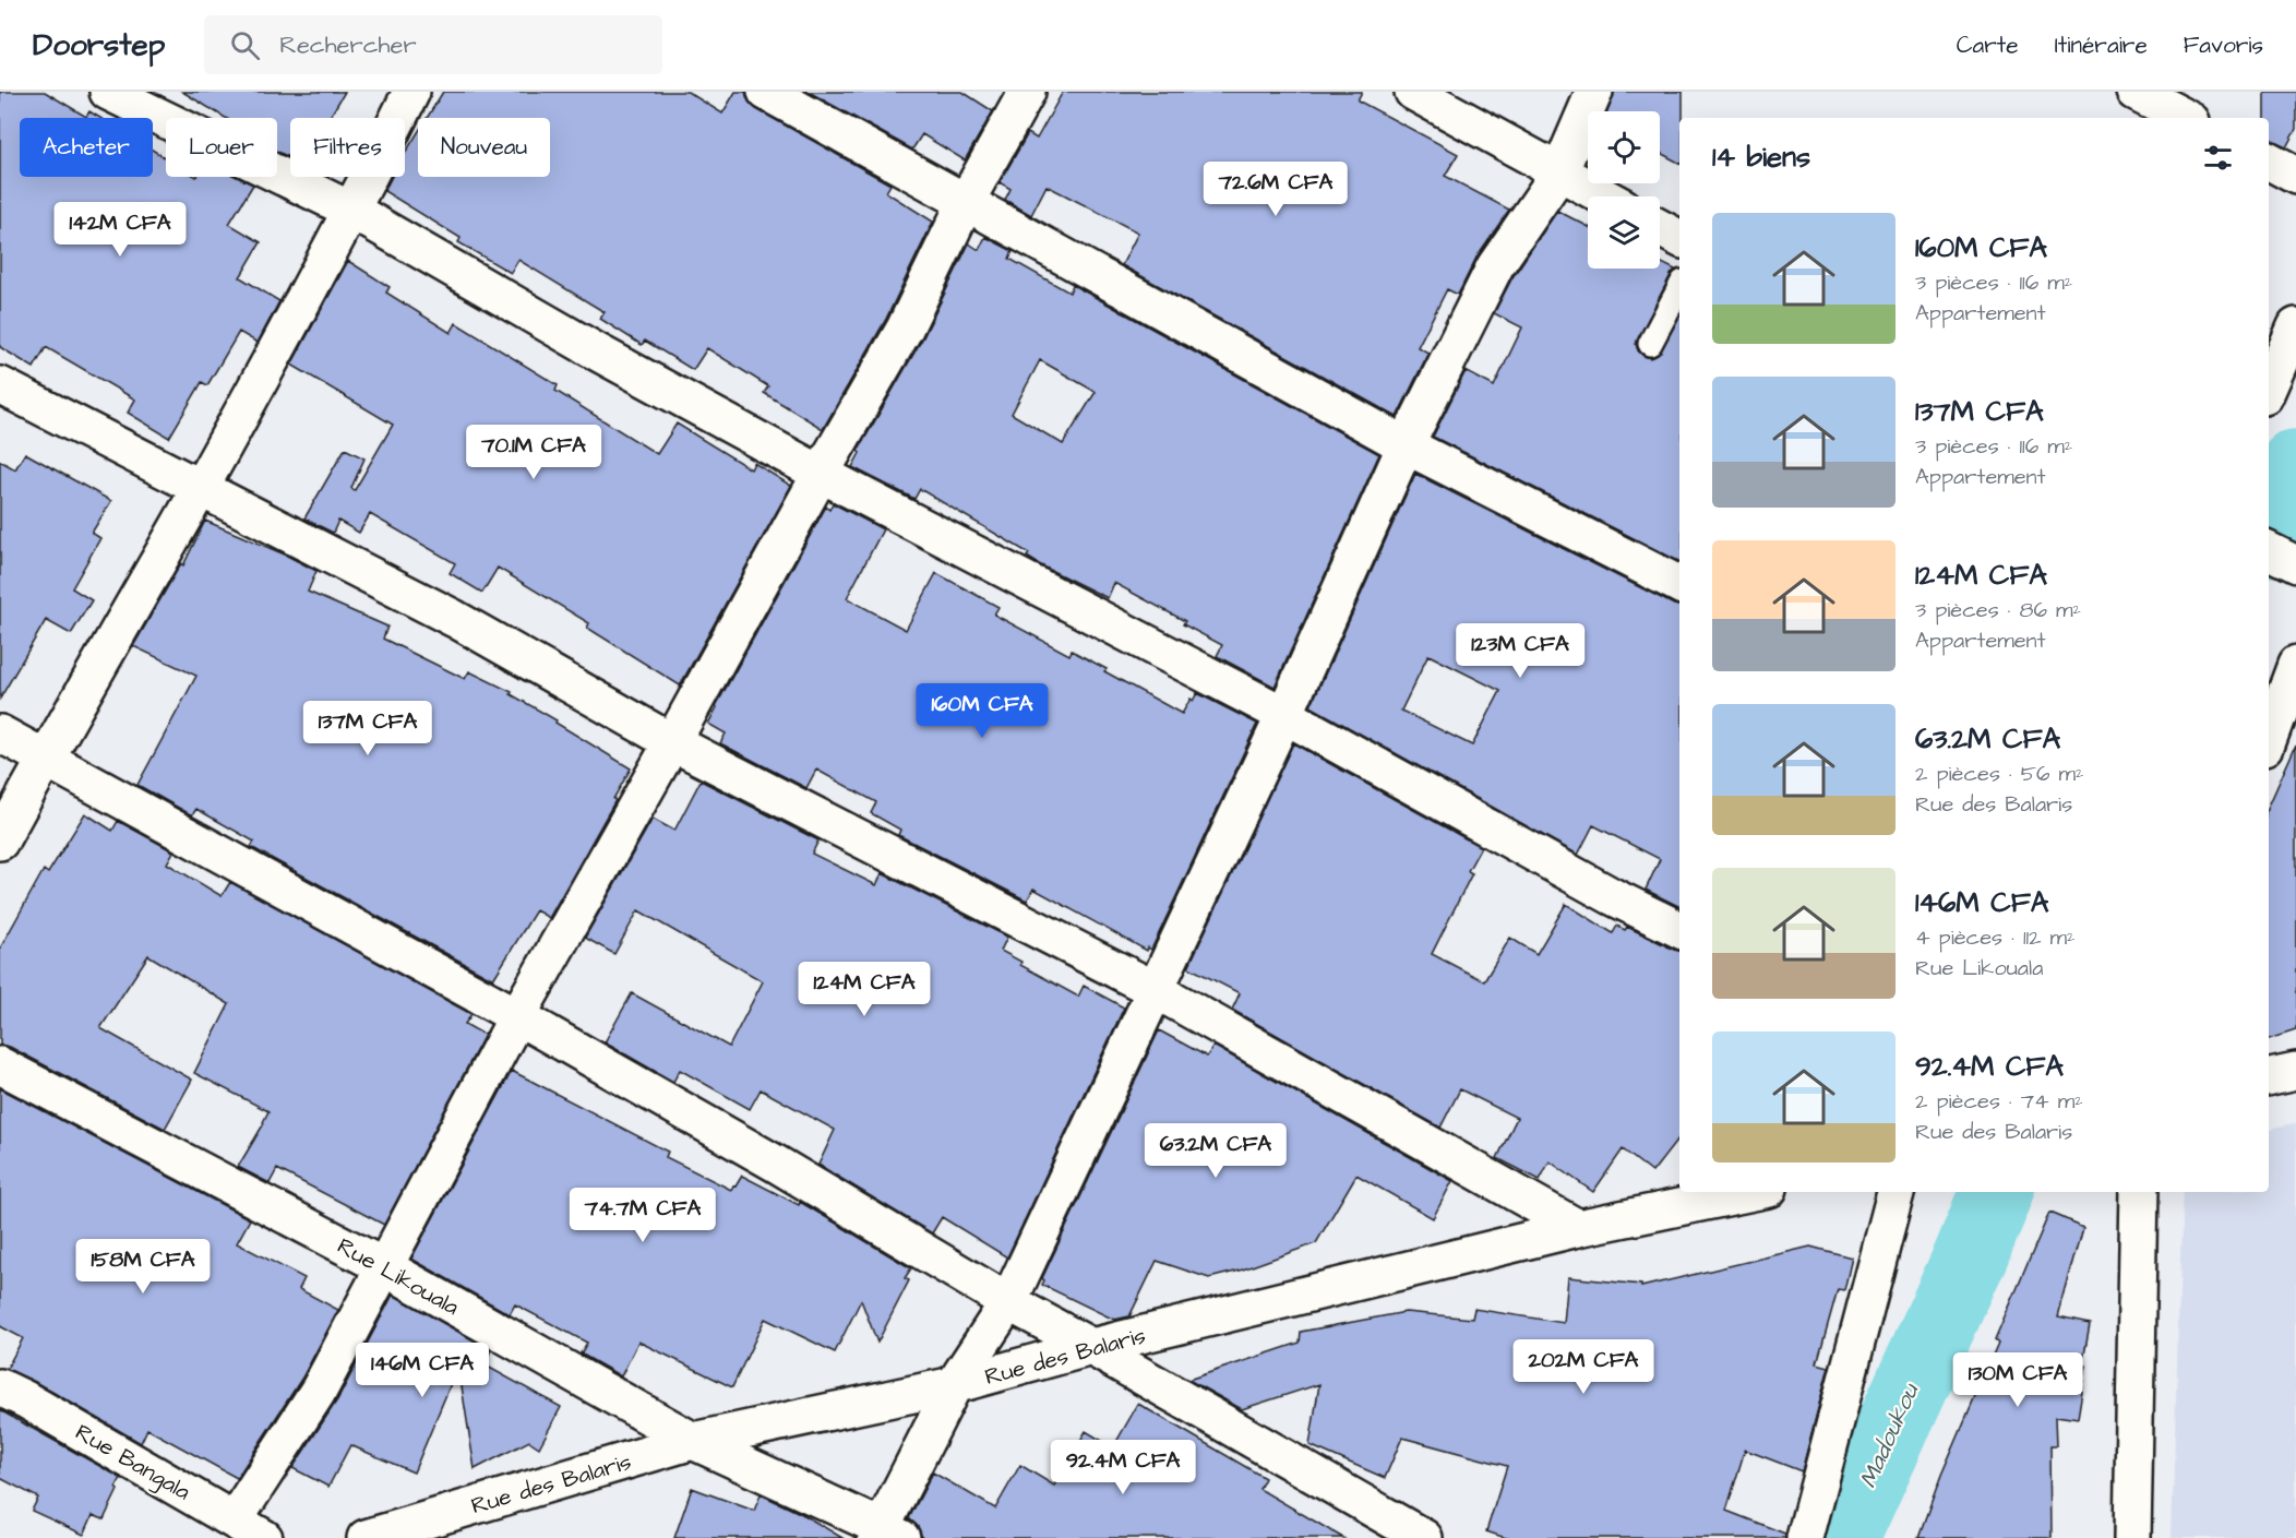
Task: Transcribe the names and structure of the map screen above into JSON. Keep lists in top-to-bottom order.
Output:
{
  "streets": {
    "street": ["Rue Likouala", "Rue des Balaris", "Rue Bangala"]
  },
  "crossings": [
    ["Rue Likouala", "Rue des Balaris"]
  ],
  "water": ["Madoukou"],
  "page": {
    "header": "Doorstep",
    "search": "Rechercher",
    "nav": ["Carte", "Itinéraire", "Favoris"],
    "chip": [
      "Acheter",
      "Louer",
      "Filtres",
      "Nouveau"
    ],
    "heading": "14 biens",
    "price": [
      "72.6M CFA",
      "142M CFA",
      "70.1M CFA",
      "123M CFA",
      "160M CFA",
      "137M CFA",
      "124M CFA",
      "63.2M CFA",
      "74.7M CFA",
      "158M CFA",
      "202M CFA",
      "146M CFA",
      "130M CFA",
      "92.4M CFA"
    ],
    "list": [
      {
        "name": "160M CFA",
        "note": "3 pièces · 116 m² · Appartement"
      },
      {
        "name": "137M CFA",
        "note": "3 pièces · 116 m² · Appartement"
      },
      {
        "name": "124M CFA",
        "note": "3 pièces · 86 m² · Appartement"
      },
      {
        "name": "63.2M CFA",
        "note": "2 pièces · 56 m² · Rue des Balaris"
      },
      {
        "name": "146M CFA",
        "note": "4 pièces · 112 m² · Rue Likouala"
      },
      {
        "name": "92.4M CFA",
        "note": "2 pièces · 74 m² · Rue des Balaris"
      }
    ]
  }
}
